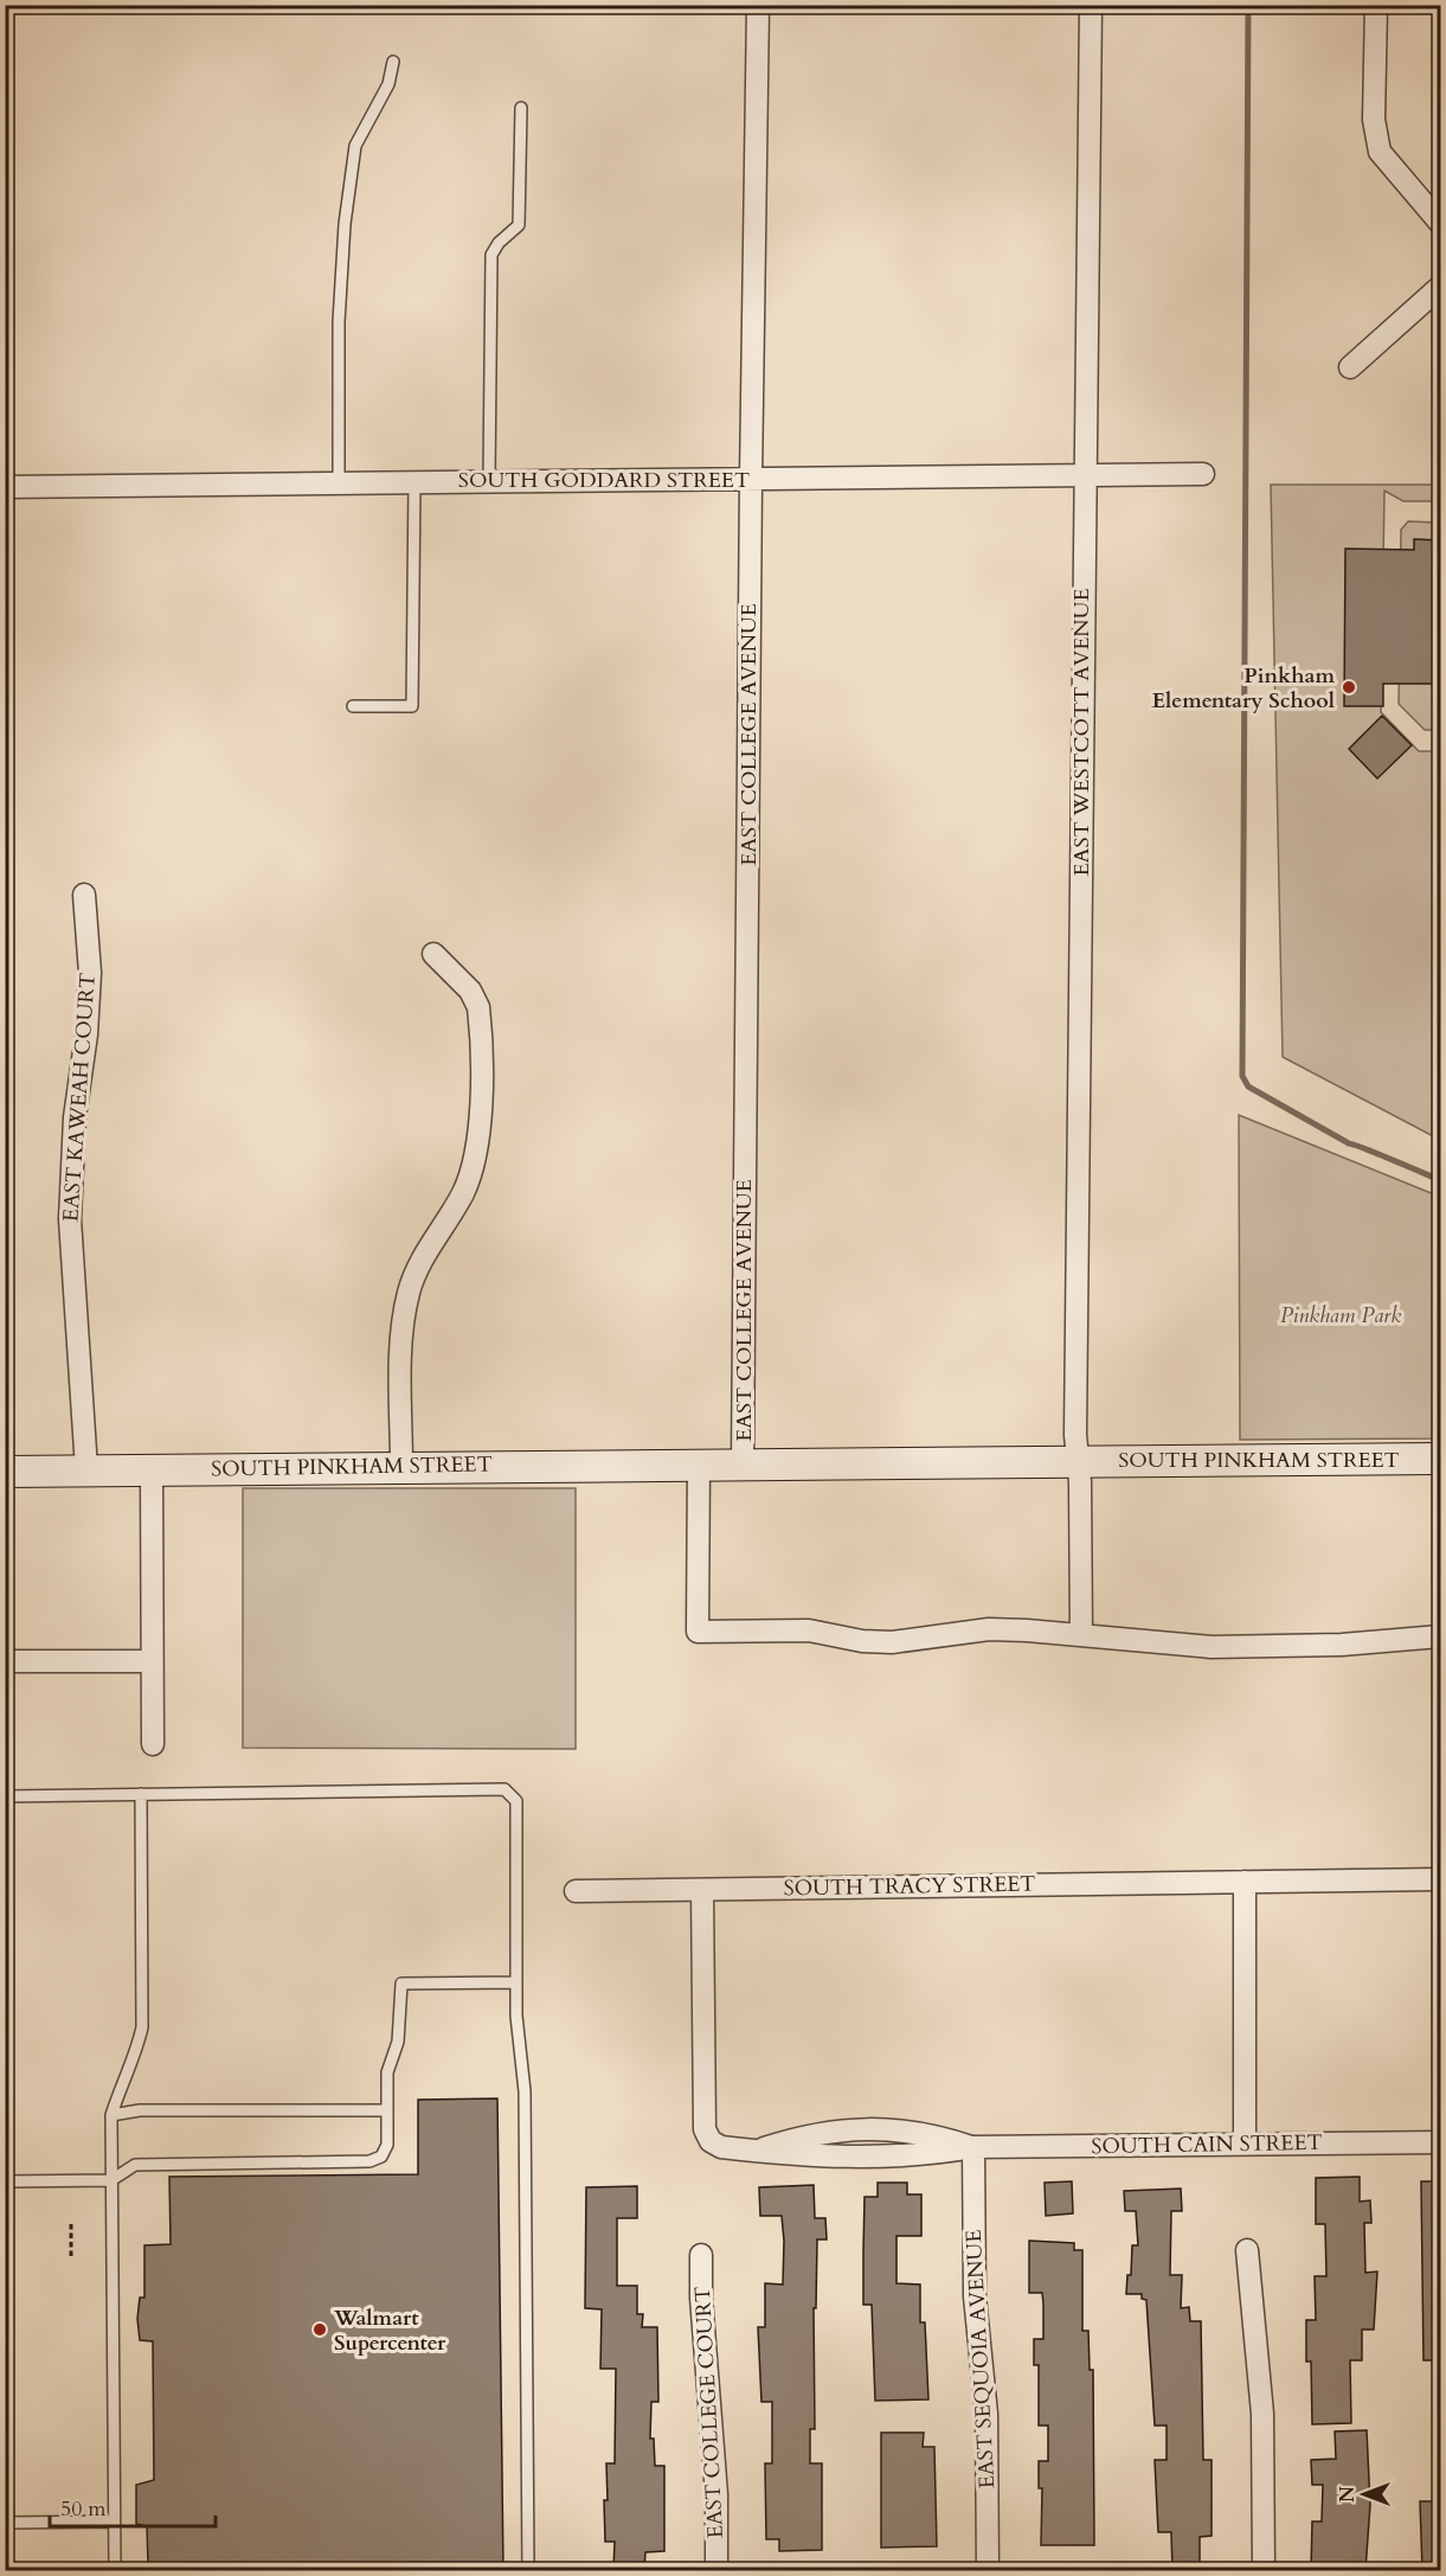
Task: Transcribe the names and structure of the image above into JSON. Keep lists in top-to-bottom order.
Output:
{
  "streets": {
    "street": [
      "SOUTH GODDARD STREET",
      "EAST WESTCOTT AVENUE",
      "EAST COLLEGE AVENUE",
      "EAST KAWEAH COURT",
      "SOUTH PINKHAM STREET",
      "SOUTH TRACY STREET",
      "SOUTH CAIN STREET",
      "EAST SEQUOIA AVENUE",
      "EAST COLLEGE COURT"
    ]
  },
  "crossings": [
    ["SOUTH GODDARD STREET", "EAST WESTCOTT AVENUE"],
    ["SOUTH GODDARD STREET", "EAST COLLEGE AVENUE"],
    ["EAST WESTCOTT AVENUE", "SOUTH PINKHAM STREET"],
    ["EAST COLLEGE AVENUE", "SOUTH PINKHAM STREET"],
    ["EAST KAWEAH COURT", "SOUTH PINKHAM STREET"],
    ["SOUTH TRACY STREET", "SOUTH CAIN STREET"],
    ["SOUTH CAIN STREET", "EAST SEQUOIA AVENUE"]
  ],
  "parks": ["Pinkham Park"],
  "places": ["Pinkham Elementary School", "Walmart Supercenter"],
  "scale_bar": "50 m",
  "north": "left"
}
